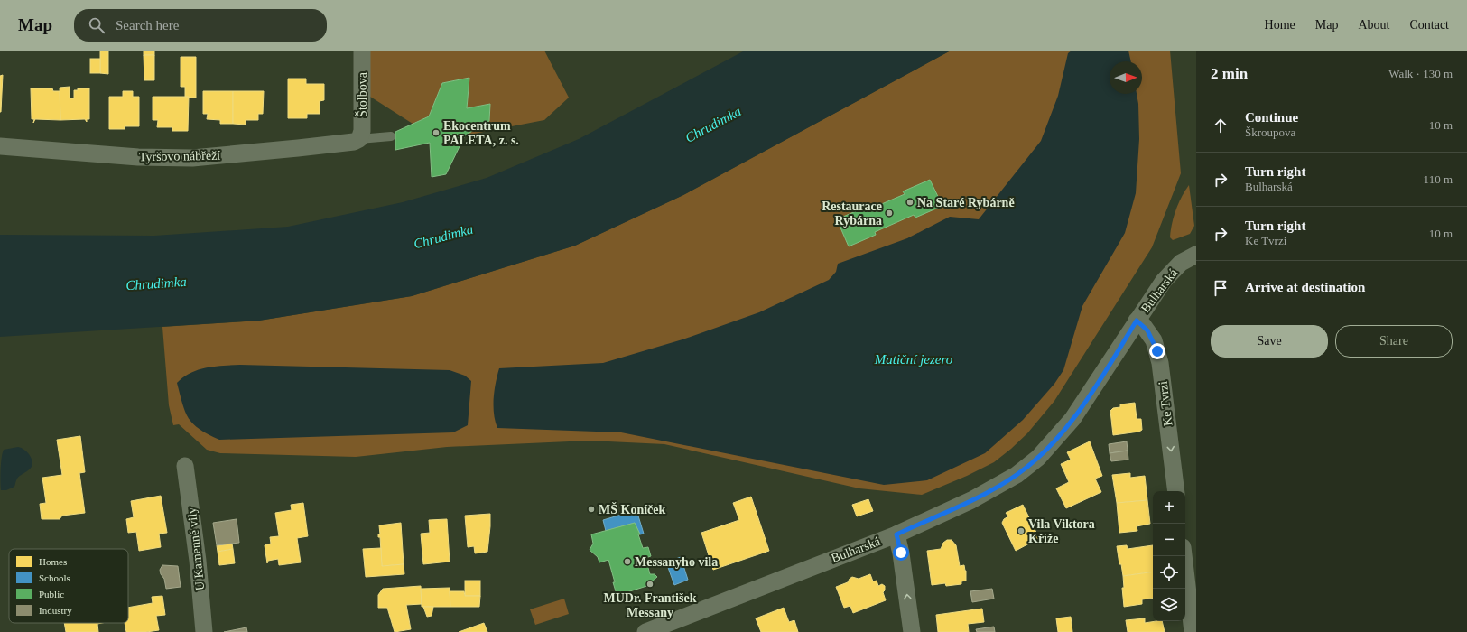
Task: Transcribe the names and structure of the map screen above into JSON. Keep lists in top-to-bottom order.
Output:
{
  "streets": {
    "street": [
      "Štolbova",
      "Tyršovo nábřeží",
      "Bulharská",
      "Ke Tvrzi",
      "U Kamenné vily"
    ]
  },
  "crossings": [
    ["Štolbova", "Tyršovo nábřeží"],
    ["Bulharská", "Ke Tvrzi"]
  ],
  "one_way": ["Ke Tvrzi"],
  "water": ["Chrudimka", "Matiční jezero"],
  "places": [
    "Ekocentrum PALETA, z. s.",
    "Na Staré Rybárně",
    "Restaurace Rybárna",
    "MŠ Koníček",
    "Vila Viktora Kříže",
    "Messanyho vila",
    "MUDr. František Messany"
  ],
  "legend": [
    "Homes",
    "Schools",
    "Public",
    "Industry"
  ],
  "north": "right",
  "page": {
    "header": "Map",
    "search": "Search here",
    "nav": [
      "Home",
      "Map",
      "About",
      "Contact"
    ],
    "heading": ["2 min", "Walk · 130 m"],
    "list": [
      ["Continue", "Škroupova", "10 m"],
      ["Turn right", "Bulharská", "110 m"],
      ["Turn right", "Ke Tvrzi", "10 m"],
      "Arrive at destination"
    ],
    "buttons": ["Save", "Share"],
    "map_buttons": ["+", "−"]
  }
}
